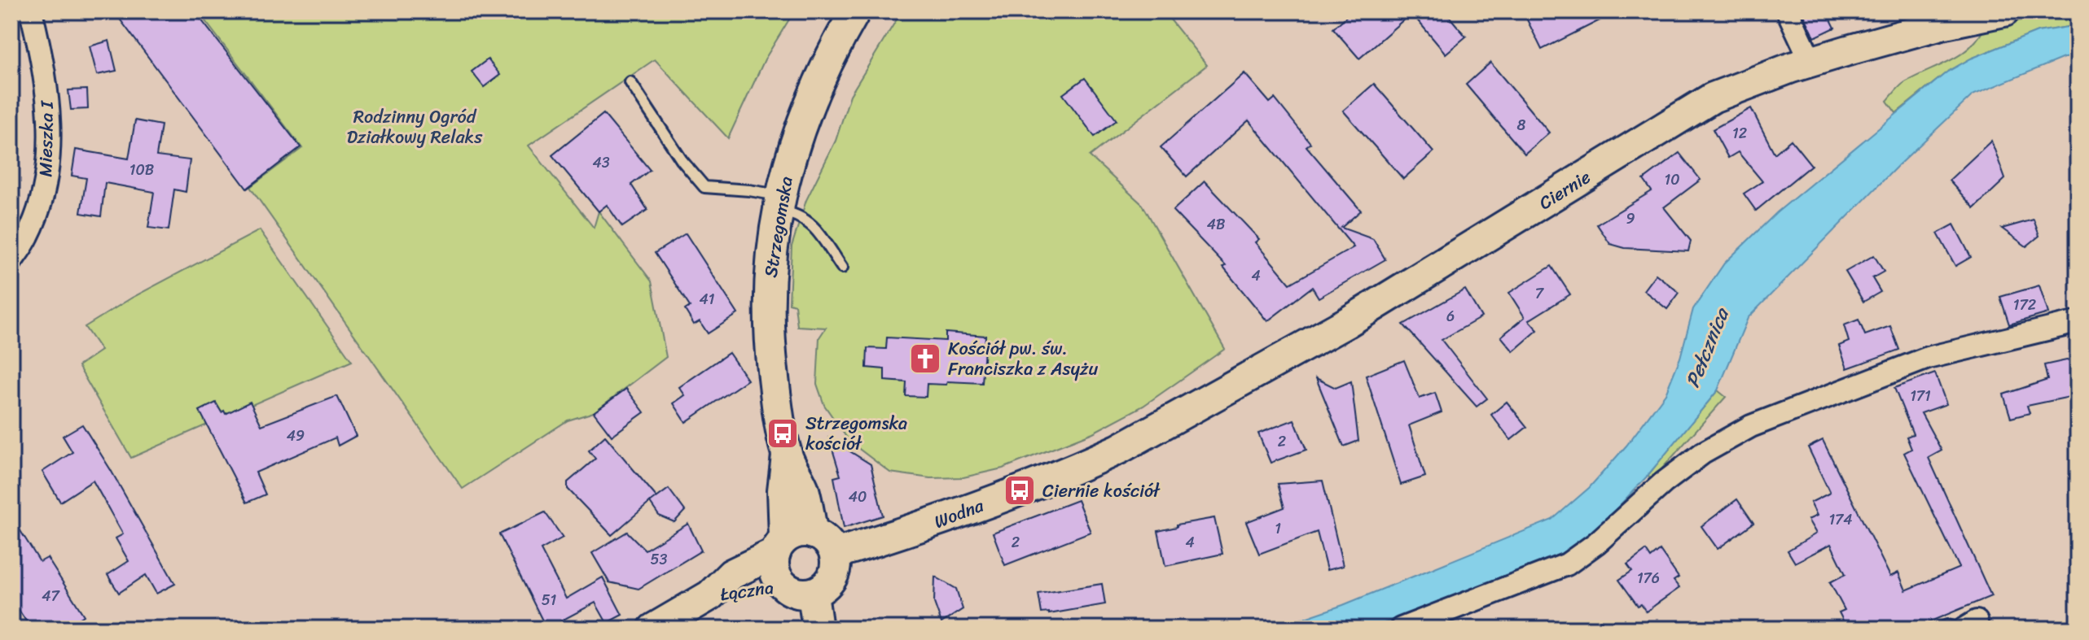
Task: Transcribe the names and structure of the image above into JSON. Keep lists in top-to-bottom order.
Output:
{
  "streets": {
    "street": [
      "Mieszka I",
      "Ciernie",
      "Strzegomska",
      "Wodna",
      "Łączna"
    ]
  },
  "crossings": [
    ["Ciernie", "Wodna"],
    ["Strzegomska", "Wodna"],
    ["Strzegomska", "Łączna"],
    ["Wodna", "Łączna"]
  ],
  "water": ["Pełcznica"],
  "parks": ["Rodzinny Ogród Działkowy Relaks"],
  "places": {
    "church": ["Kościół pw. św. Franciszka z Asyżu"],
    "bus stop": ["Strzegomska kościół", "Ciernie kościół"]
  },
  "house_numbers": [
    "8",
    "12",
    "43",
    "10B",
    "10",
    "9",
    "4B",
    "4",
    "7",
    "41",
    "172",
    "6",
    "171",
    "49",
    "2",
    "40",
    "174",
    "1",
    "2",
    "4",
    "53",
    "176",
    "47",
    "51"
  ]
}
